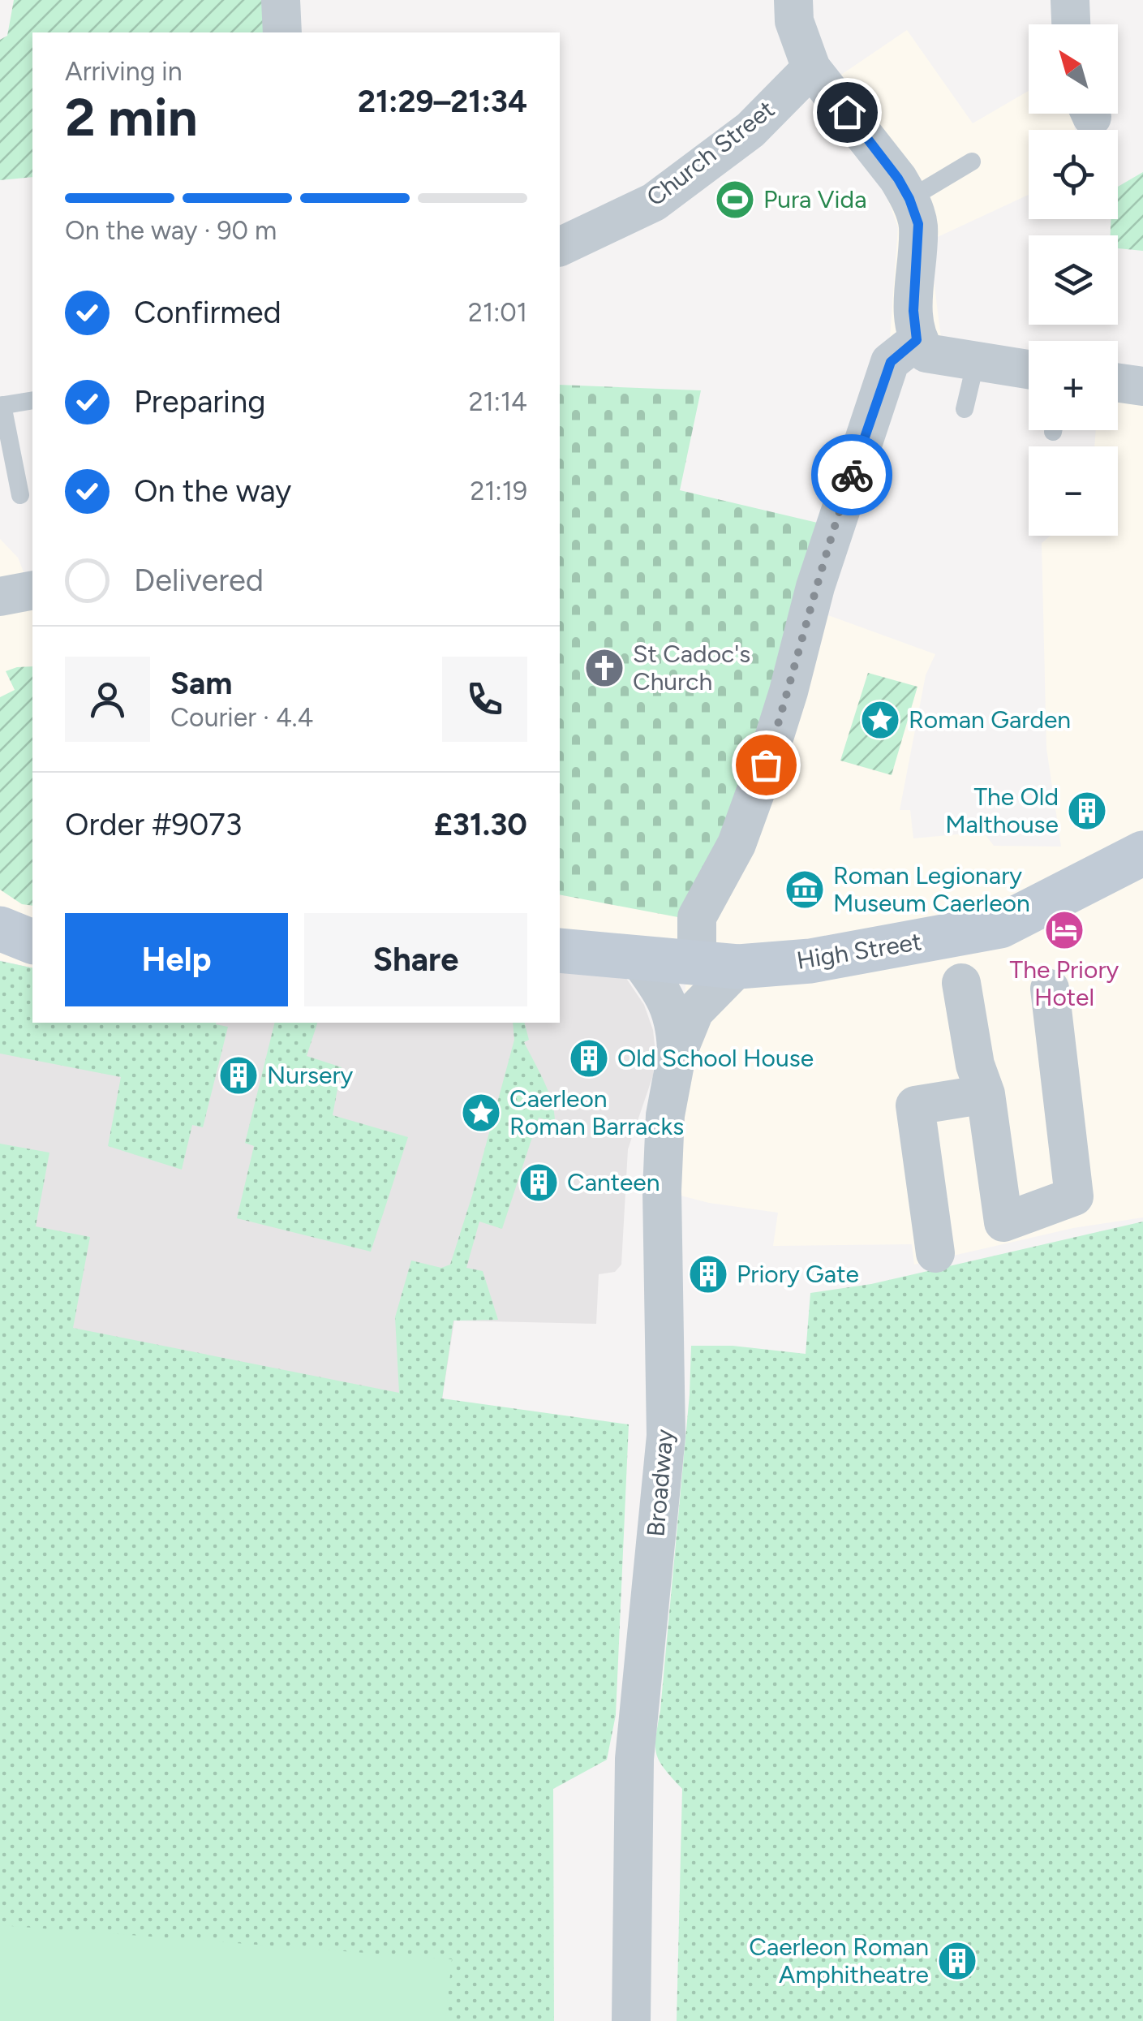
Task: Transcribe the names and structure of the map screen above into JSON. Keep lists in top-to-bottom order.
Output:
{
  "streets": {
    "main road": ["High Street"],
    "street": ["Church Street", "Broadway"]
  },
  "crossings": [
    ["High Street", "Broadway"]
  ],
  "places": {
    "sports": ["Pura Vida"],
    "church": ["St Cadoc's Church"],
    "place": ["Roman Garden", "Caerleon Roman Barracks"],
    "building": [
      "The Old Malthouse",
      "Old School House",
      "Nursery",
      "Canteen",
      "Priory Gate",
      "Caerleon Roman Amphitheatre"
    ],
    "museum": ["Roman Legionary Museum Caerleon"],
    "hotel": ["The Priory Hotel"]
  },
  "north": "top left",
  "page": {
    "map_buttons": ["+", "−"],
    "heading": ["2 min", "Arriving in", "21:29–21:34"],
    "panel": [
      "Sam",
      "Courier · 4.4",
      "Order #9073",
      "£31.30"
    ],
    "bar": "On the way · 90 m",
    "list": [
      ["Confirmed", "21:01"],
      ["Preparing", "21:14"],
      ["On the way", "21:19"],
      "Delivered"
    ],
    "buttons": ["Help", "Share"]
  }
}
